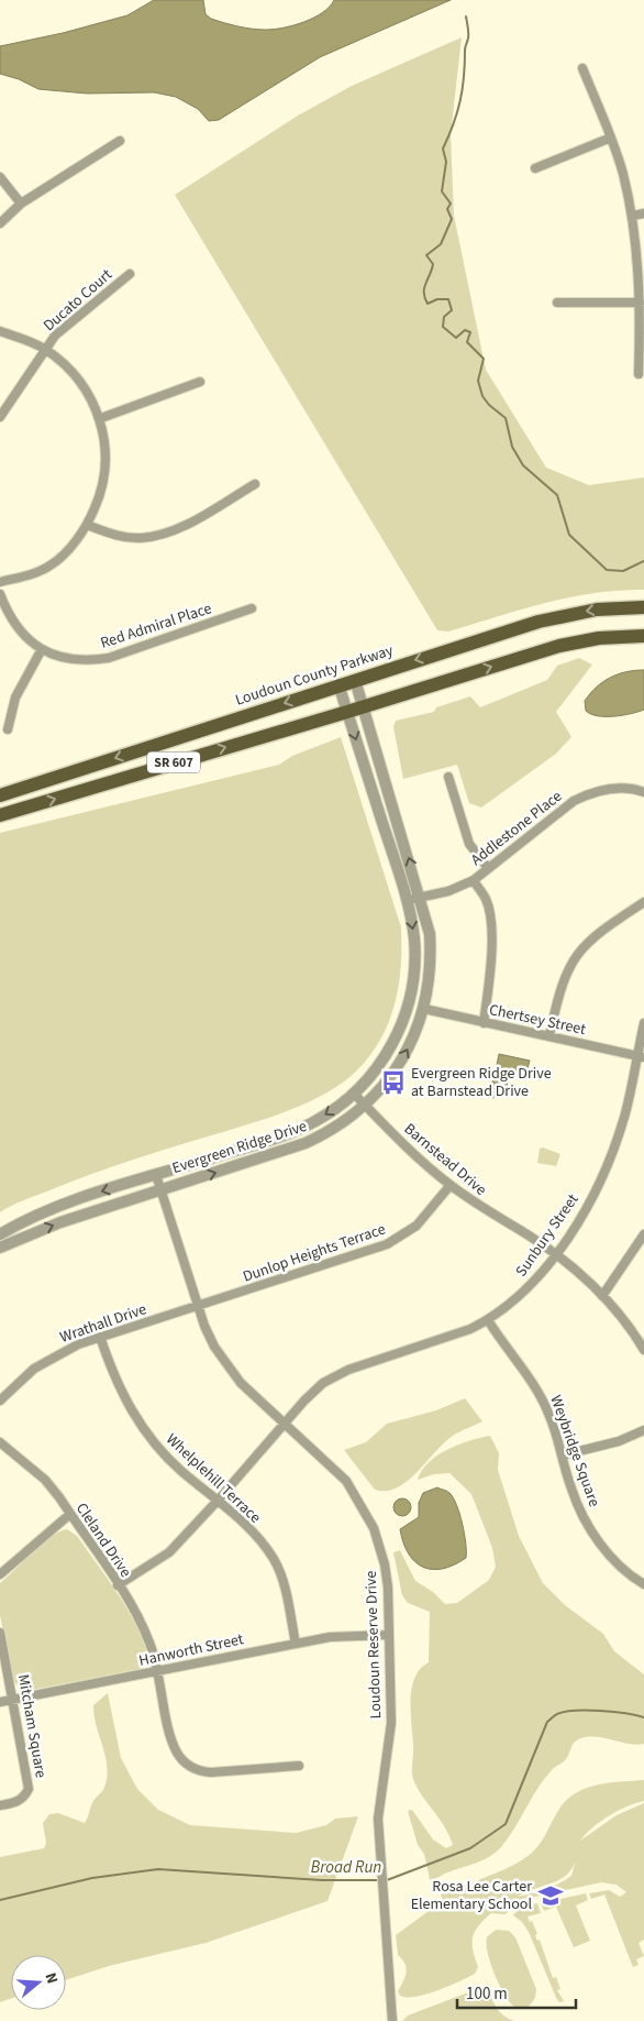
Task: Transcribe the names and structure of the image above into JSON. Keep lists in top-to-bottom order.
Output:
{
  "streets": {
    "main road": ["Loudoun County Parkway", "SR 607"],
    "street": [
      "Ducato Court",
      "Red Admiral Place",
      "Addlestone Place",
      "Chertsey Street",
      "Evergreen Ridge Drive",
      "Barnstead Drive",
      "Sunbury Street",
      "Dunlop Heights Terrace",
      "Wrathall Drive",
      "Weybridge Square",
      "Whelplehill Terrace",
      "Cleland Drive",
      "Loudoun Reserve Drive",
      "Hanworth Street",
      "Mitcham Square"
    ]
  },
  "crossings": [
    ["Loudoun County Parkway", "Evergreen Ridge Drive"],
    ["SR 607", "Evergreen Ridge Drive"],
    ["Addlestone Place", "Evergreen Ridge Drive"],
    ["Chertsey Street", "Evergreen Ridge Drive"],
    ["Chertsey Street", "Sunbury Street"],
    ["Evergreen Ridge Drive", "Barnstead Drive"],
    ["Evergreen Ridge Drive", "Loudoun Reserve Drive"],
    ["Barnstead Drive", "Sunbury Street"],
    ["Barnstead Drive", "Dunlop Heights Terrace"],
    ["Sunbury Street", "Weybridge Square"],
    ["Sunbury Street", "Whelplehill Terrace"],
    ["Sunbury Street", "Cleland Drive"],
    ["Sunbury Street", "Loudoun Reserve Drive"],
    ["Dunlop Heights Terrace", "Wrathall Drive"],
    ["Dunlop Heights Terrace", "Loudoun Reserve Drive"],
    ["Wrathall Drive", "Whelplehill Terrace"],
    ["Wrathall Drive", "Loudoun Reserve Drive"],
    ["Whelplehill Terrace", "Hanworth Street"],
    ["Cleland Drive", "Hanworth Street"],
    ["Loudoun Reserve Drive", "Hanworth Street"],
    ["Hanworth Street", "Mitcham Square"]
  ],
  "water": ["Broad Run"],
  "places": {
    "bus stop": ["Evergreen Ridge Drive at Barnstead Drive"],
    "school or university": ["Rosa Lee Carter Elementary School"]
  },
  "scale_bar": "100 m",
  "north": "right"
}
